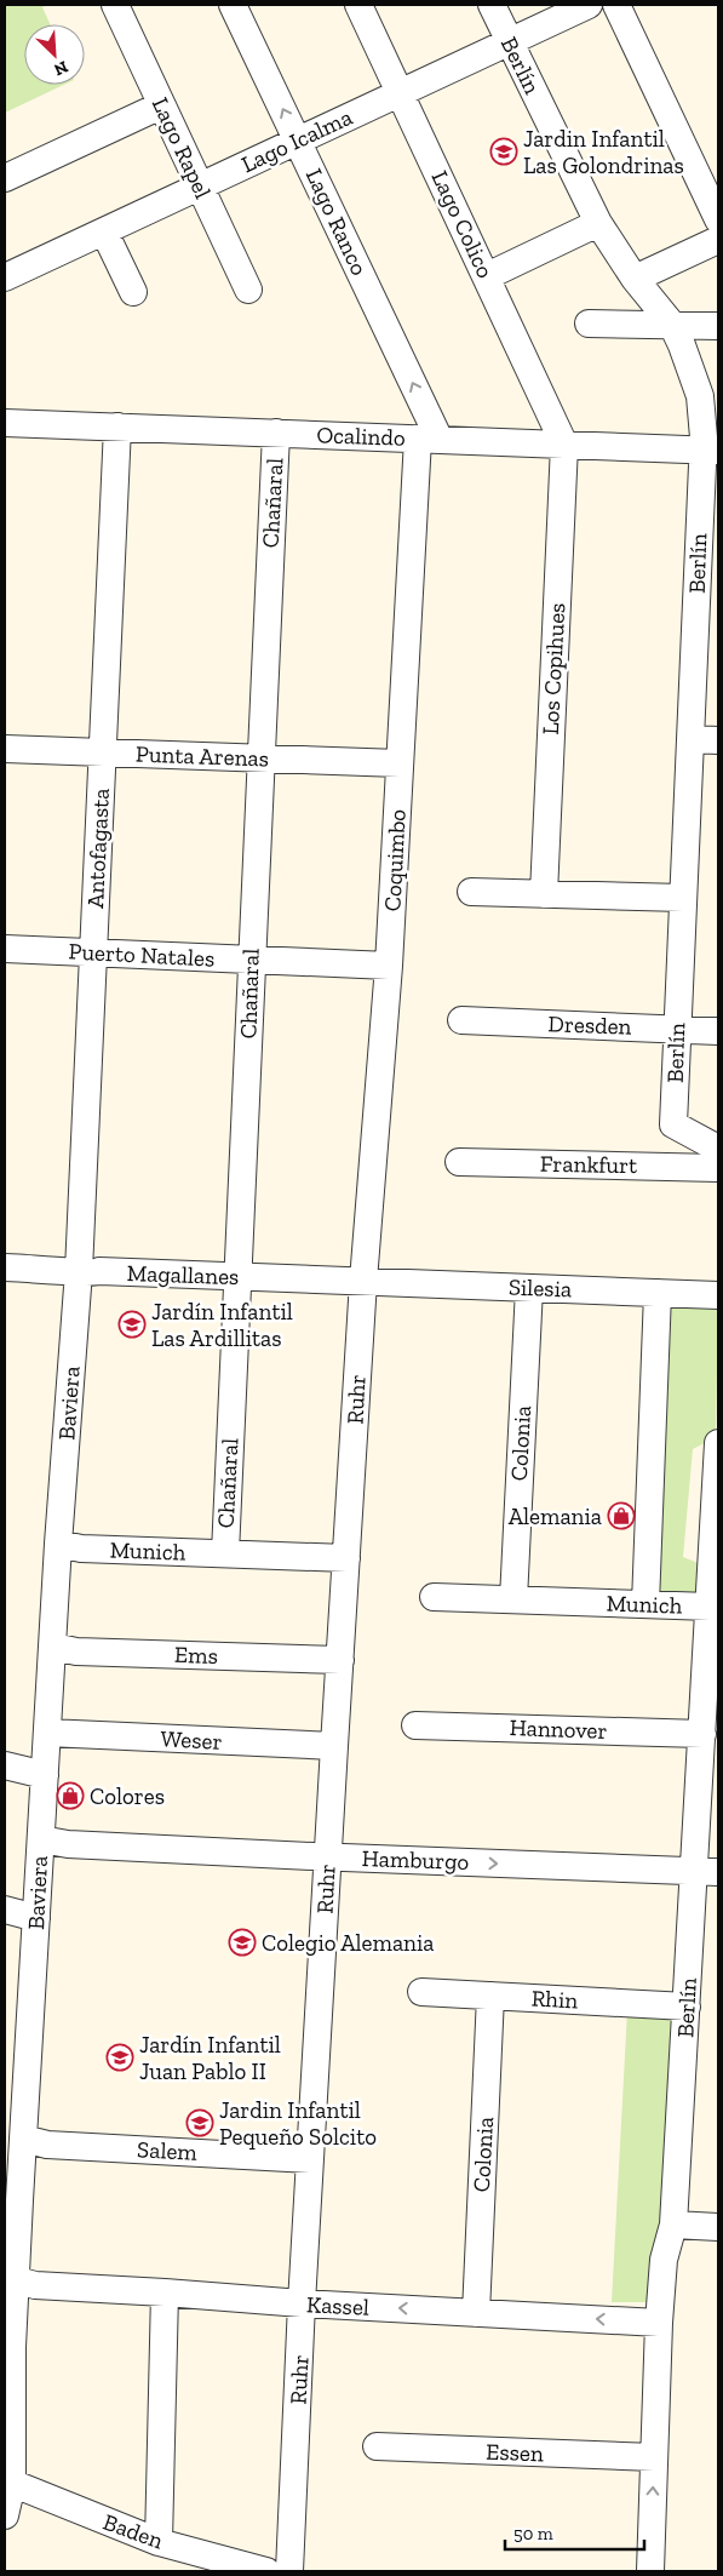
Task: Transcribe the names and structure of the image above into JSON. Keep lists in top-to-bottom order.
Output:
{
  "streets": {
    "street": [
      "Berlín",
      "Lago Icalma",
      "Lago Rapel",
      "Lago Ranco",
      "Lago Colico",
      "Ocalindo",
      "Chañaral",
      "Los Copihues",
      "Punta Arenas",
      "Antofagasta",
      "Coquimbo",
      "Puerto Natales",
      "Dresden",
      "Frankfurt",
      "Magallanes",
      "Silesia",
      "Ruhr",
      "Baviera",
      "Colonia",
      "Munich",
      "Ems",
      "Hannover",
      "Weser",
      "Hamburgo",
      "Rhin",
      "Salem",
      "Kassel",
      "Essen",
      "Baden"
    ]
  },
  "crossings": [
    ["Berlín", "Lago Icalma"],
    ["Berlín", "Ocalindo"],
    ["Berlín", "Dresden"],
    ["Berlín", "Munich"],
    ["Berlín", "Hannover"],
    ["Berlín", "Hamburgo"],
    ["Berlín", "Rhin"],
    ["Berlín", "Kassel"],
    ["Berlín", "Essen"],
    ["Lago Icalma", "Lago Rapel"],
    ["Lago Icalma", "Lago Ranco"],
    ["Lago Icalma", "Lago Colico"],
    ["Lago Ranco", "Ocalindo"],
    ["Lago Ranco", "Coquimbo"],
    ["Lago Colico", "Ocalindo"],
    ["Lago Colico", "Los Copihues"],
    ["Ocalindo", "Chañaral"],
    ["Ocalindo", "Los Copihues"],
    ["Ocalindo", "Antofagasta"],
    ["Ocalindo", "Coquimbo"],
    ["Chañaral", "Punta Arenas"],
    ["Chañaral", "Puerto Natales"],
    ["Chañaral", "Magallanes"],
    ["Chañaral", "Munich"],
    ["Punta Arenas", "Antofagasta"],
    ["Punta Arenas", "Coquimbo"],
    ["Antofagasta", "Puerto Natales"],
    ["Antofagasta", "Magallanes"],
    ["Antofagasta", "Baviera"],
    ["Coquimbo", "Puerto Natales"],
    ["Coquimbo", "Magallanes"],
    ["Coquimbo", "Silesia"],
    ["Coquimbo", "Ruhr"],
    ["Magallanes", "Silesia"],
    ["Magallanes", "Ruhr"],
    ["Magallanes", "Baviera"],
    ["Silesia", "Ruhr"],
    ["Silesia", "Colonia"],
    ["Ruhr", "Munich"],
    ["Ruhr", "Ems"],
    ["Ruhr", "Weser"],
    ["Ruhr", "Hamburgo"],
    ["Ruhr", "Salem"],
    ["Ruhr", "Kassel"],
    ["Baviera", "Munich"],
    ["Baviera", "Ems"],
    ["Baviera", "Weser"],
    ["Baviera", "Hamburgo"],
    ["Baviera", "Salem"],
    ["Baviera", "Kassel"],
    ["Baviera", "Baden"],
    ["Colonia", "Munich"],
    ["Colonia", "Rhin"],
    ["Colonia", "Kassel"]
  ],
  "one_way": ["Lago Ranco", "Hamburgo", "Kassel"],
  "places": {
    "school or university": [
      "Jardin Infantil Las Golondrinas",
      "Jardín Infantil Las Ardillitas",
      "Colegio Alemania",
      "Jardín Infantil Juan Pablo II",
      "Jardin Infantil Pequeño Solcito"
    ],
    "shop": ["Alemania", "Colores"]
  },
  "scale_bar": "50 m",
  "north": "bottom right"
}
